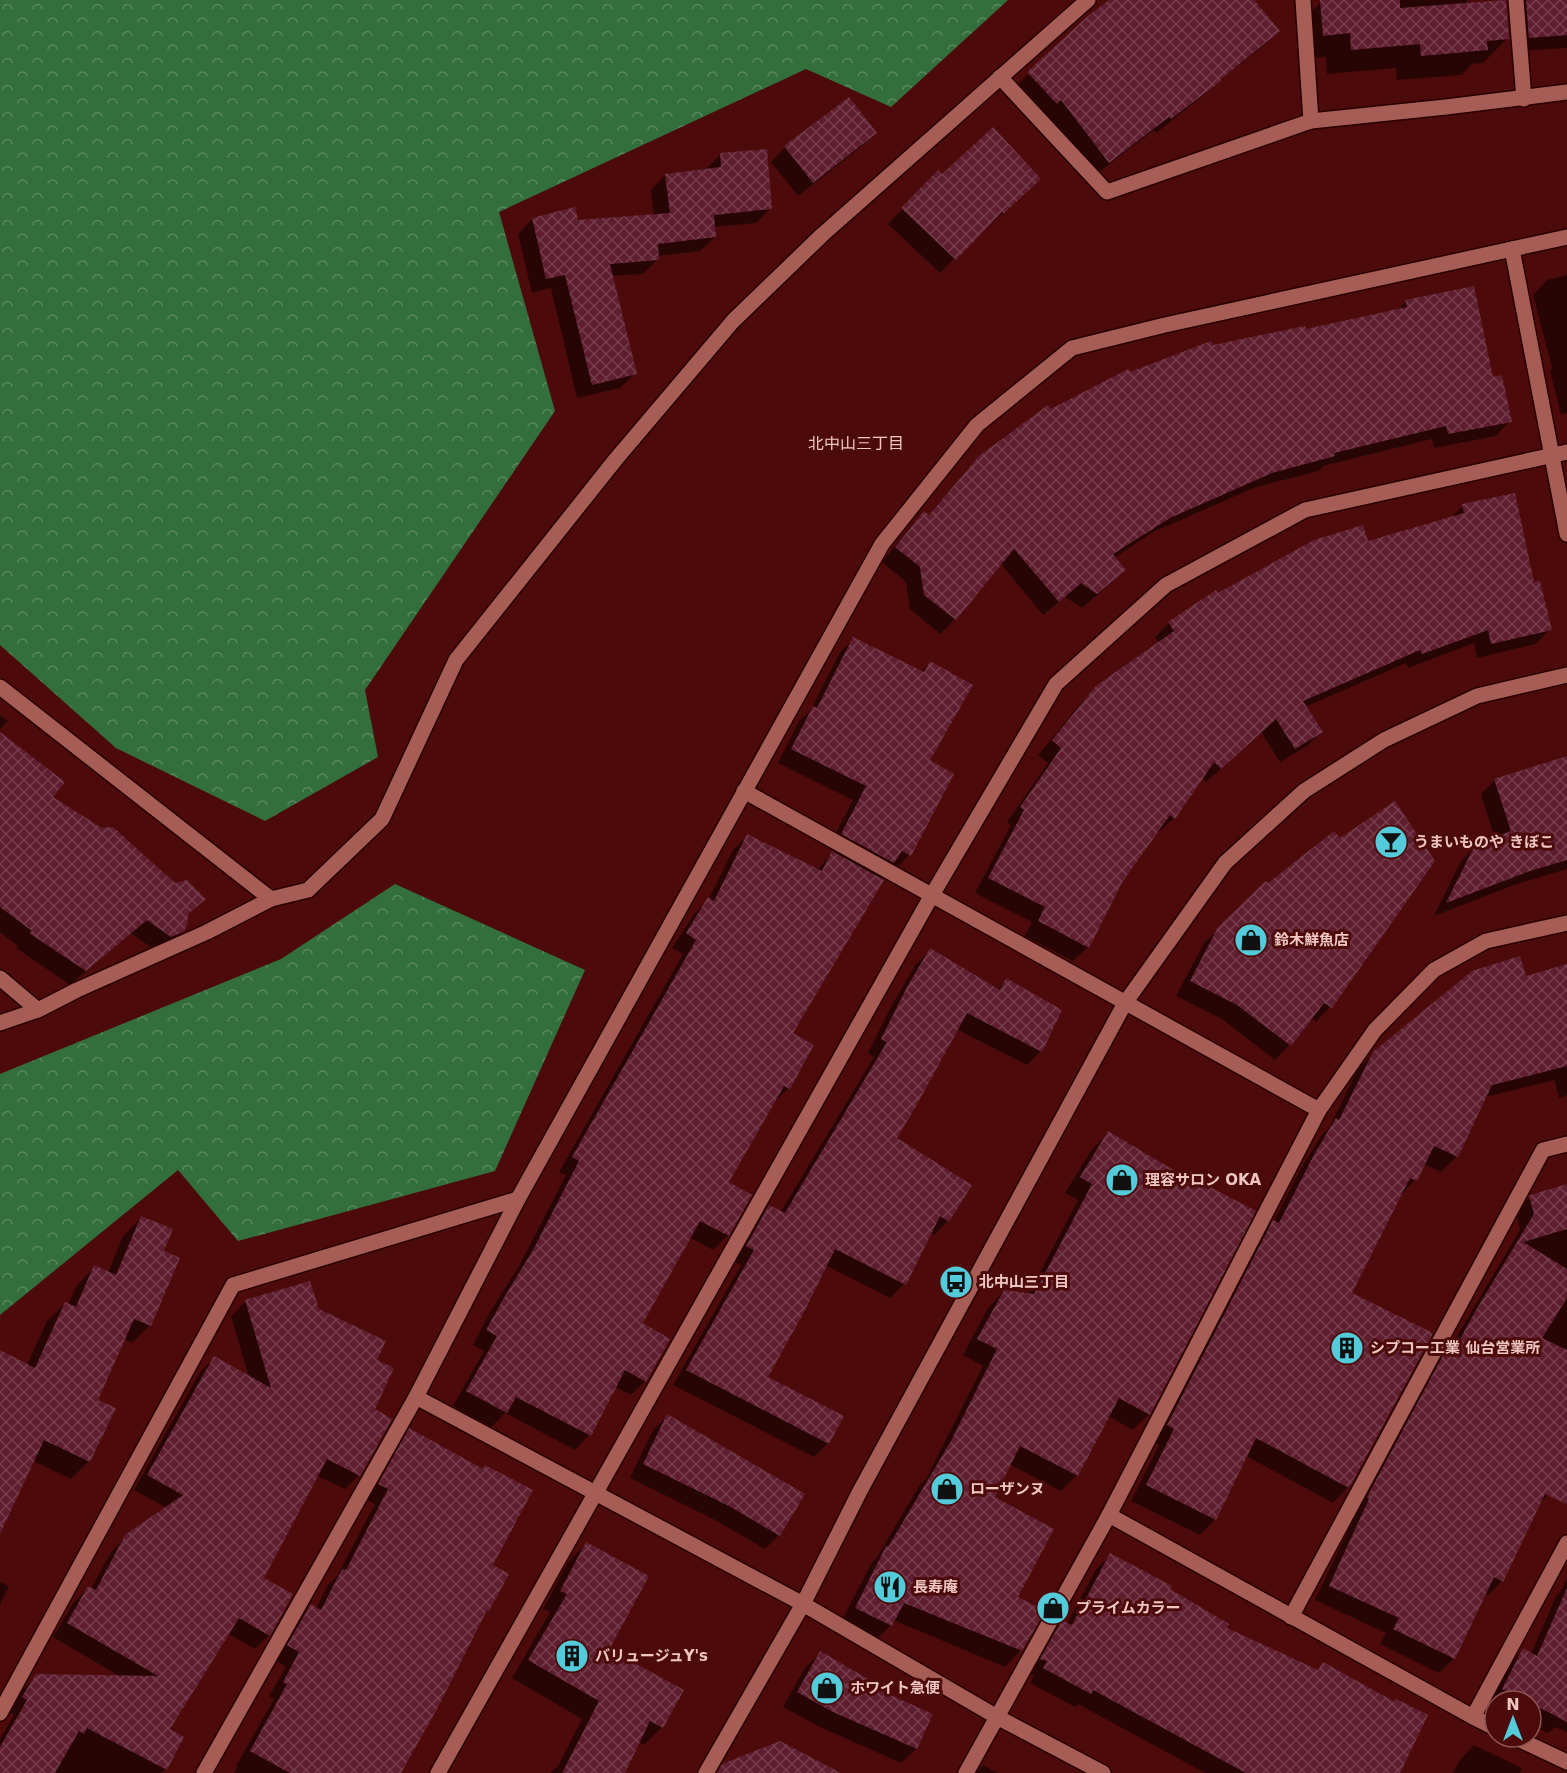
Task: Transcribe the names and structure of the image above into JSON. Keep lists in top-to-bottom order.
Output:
{
  "districts": ["北中山三丁目"],
  "places": {
    "bar": ["うまいものや きぼこ"],
    "shop": [
      "鈴木鮮魚店",
      "理容サロン OKA",
      "ローザンヌ",
      "プライムカラー",
      "ホワイト急便"
    ],
    "bus stop": ["北中山三丁目"],
    "building": ["シプコー工業 仙台営業所", "バリュージュY's"],
    "restaurant": ["長寿庵"]
  },
  "north": "top"
}
